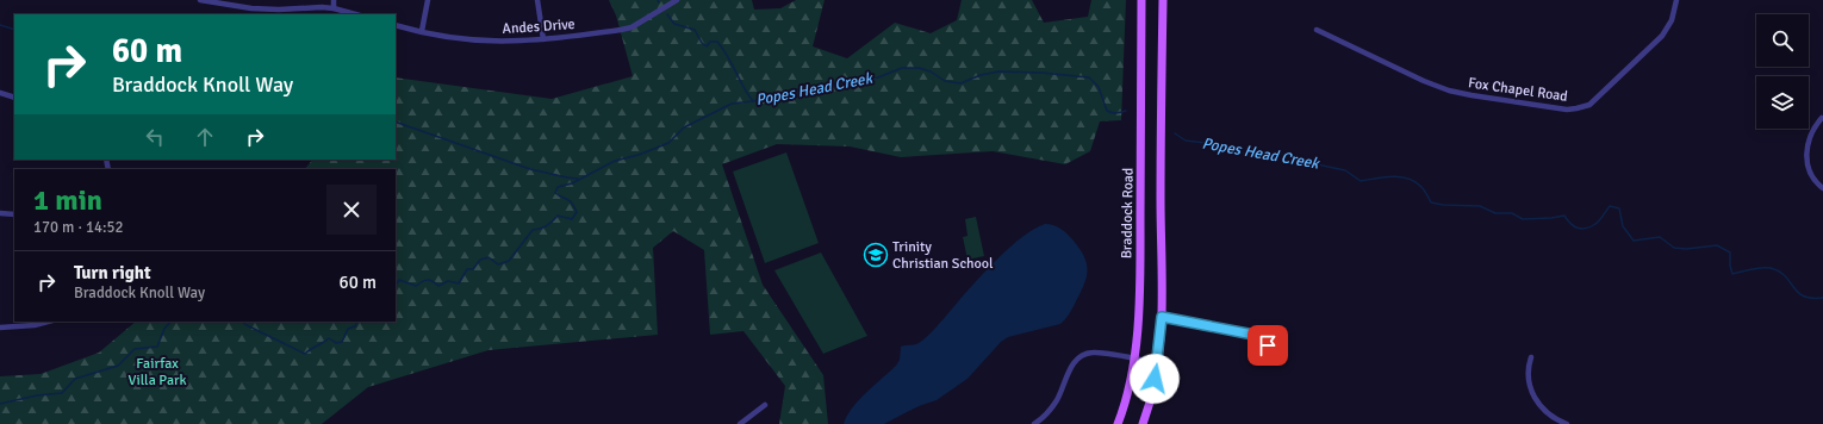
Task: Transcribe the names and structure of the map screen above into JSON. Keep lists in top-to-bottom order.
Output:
{
  "streets": {
    "main road": ["Braddock Road"],
    "street": ["Andes Drive", "Fox Chapel Road"]
  },
  "water": ["Popes Head Creek"],
  "parks": ["Fairfax Villa Park"],
  "places": {
    "school or university": ["Trinity Christian School"]
  },
  "page": {
    "turn": ["60 m", "Braddock Knoll Way"],
    "heading": ["1 min", "170 m · 14:52"],
    "list": [
      {
        "name": "Turn right",
        "note": "Braddock Knoll Way",
        "value": "60 m"
      }
    ]
  }
}
